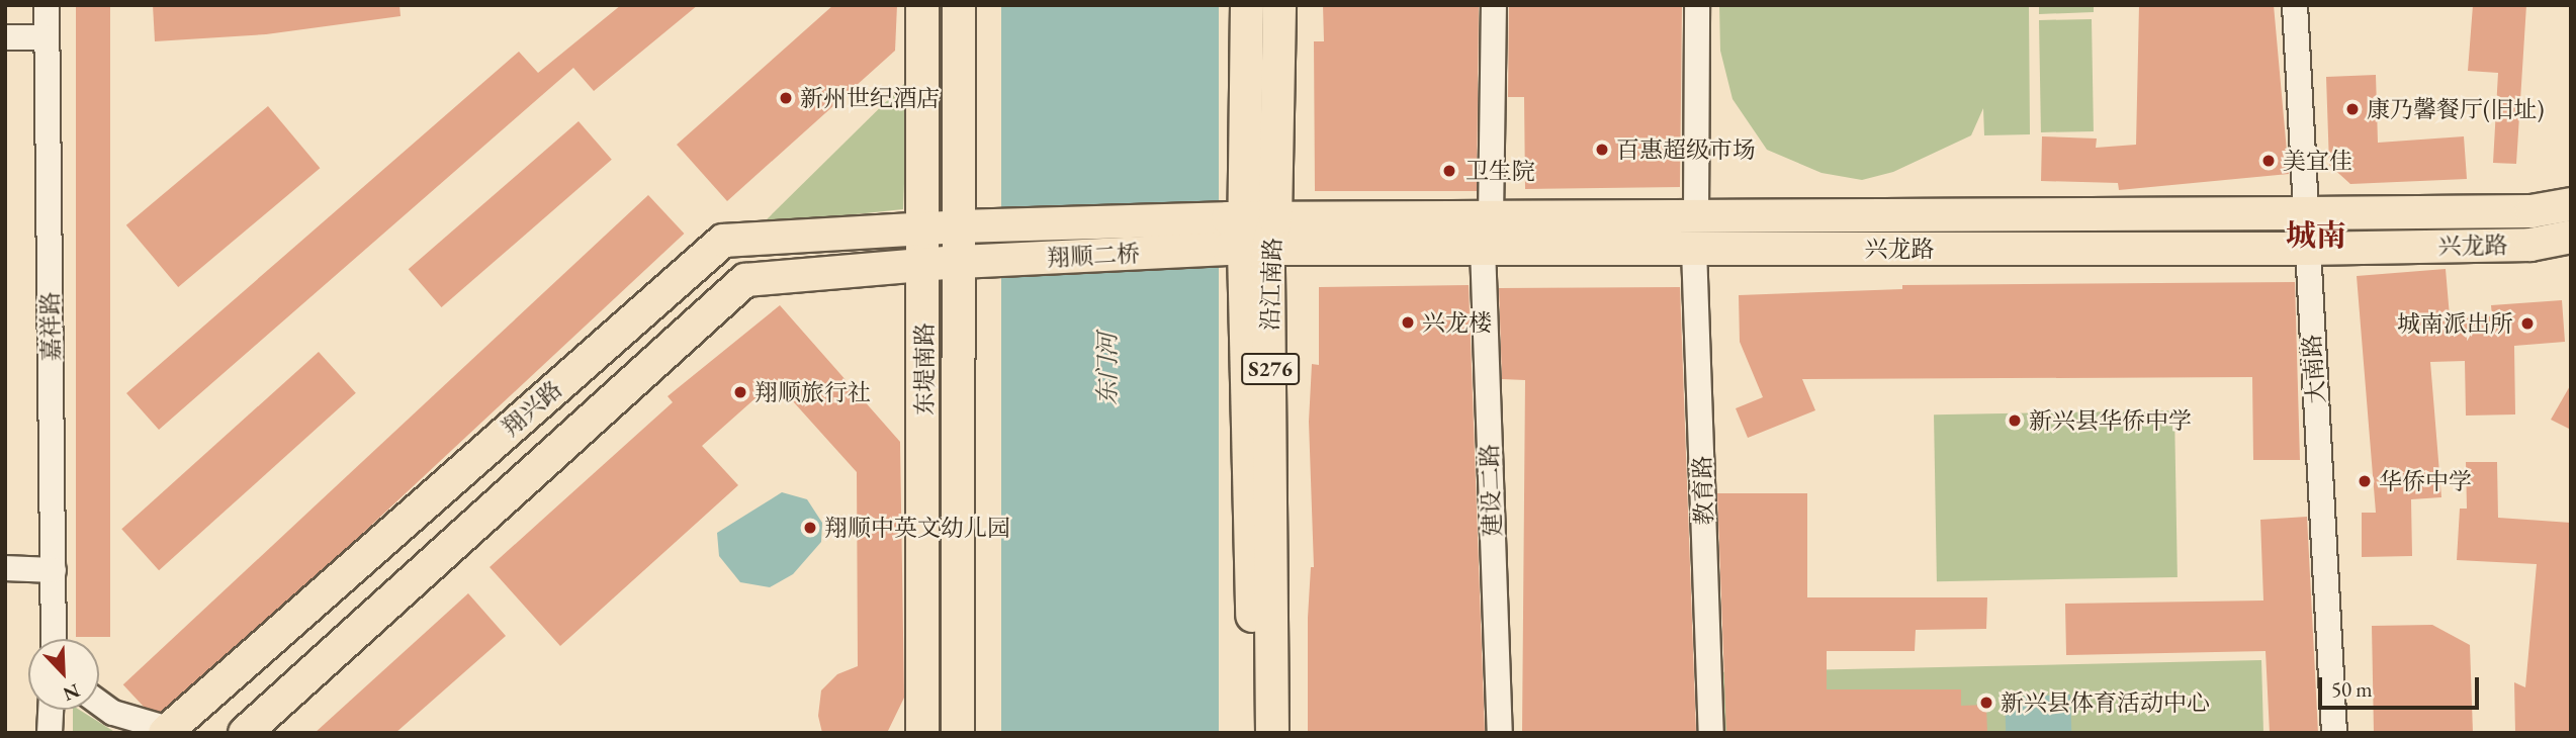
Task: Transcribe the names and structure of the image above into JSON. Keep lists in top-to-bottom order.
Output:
{
  "streets": {
    "main road": [
      "兴龙路",
      "翔顺二桥",
      "沿江南路",
      "东堤南路",
      "S276",
      "翔兴路"
    ],
    "street": [
      "嘉祥路",
      "大南路",
      "建设二路",
      "教育路"
    ]
  },
  "crossings": [
    ["兴龙路", "翔顺二桥"],
    ["兴龙路", "沿江南路"],
    ["兴龙路", "大南路"],
    ["兴龙路", "建设二路"],
    ["兴龙路", "教育路"],
    ["翔顺二桥", "沿江南路"],
    ["翔顺二桥", "东堤南路"],
    ["翔顺二桥", "翔兴路"],
    ["东堤南路", "翔兴路"]
  ],
  "districts": ["城南"],
  "water": ["东门河"],
  "places": [
    "新州世纪酒店",
    "康乃馨餐厅(旧址)",
    "百惠超级市场",
    "美宜佳",
    "卫生院",
    "兴龙楼",
    "城南派出所",
    "翔顺旅行社",
    "新兴县华侨中学",
    "华侨中学",
    "翔顺中英文幼儿园",
    "新兴县体育活动中心"
  ],
  "scale_bar": "50 m",
  "north": "bottom right"
}
